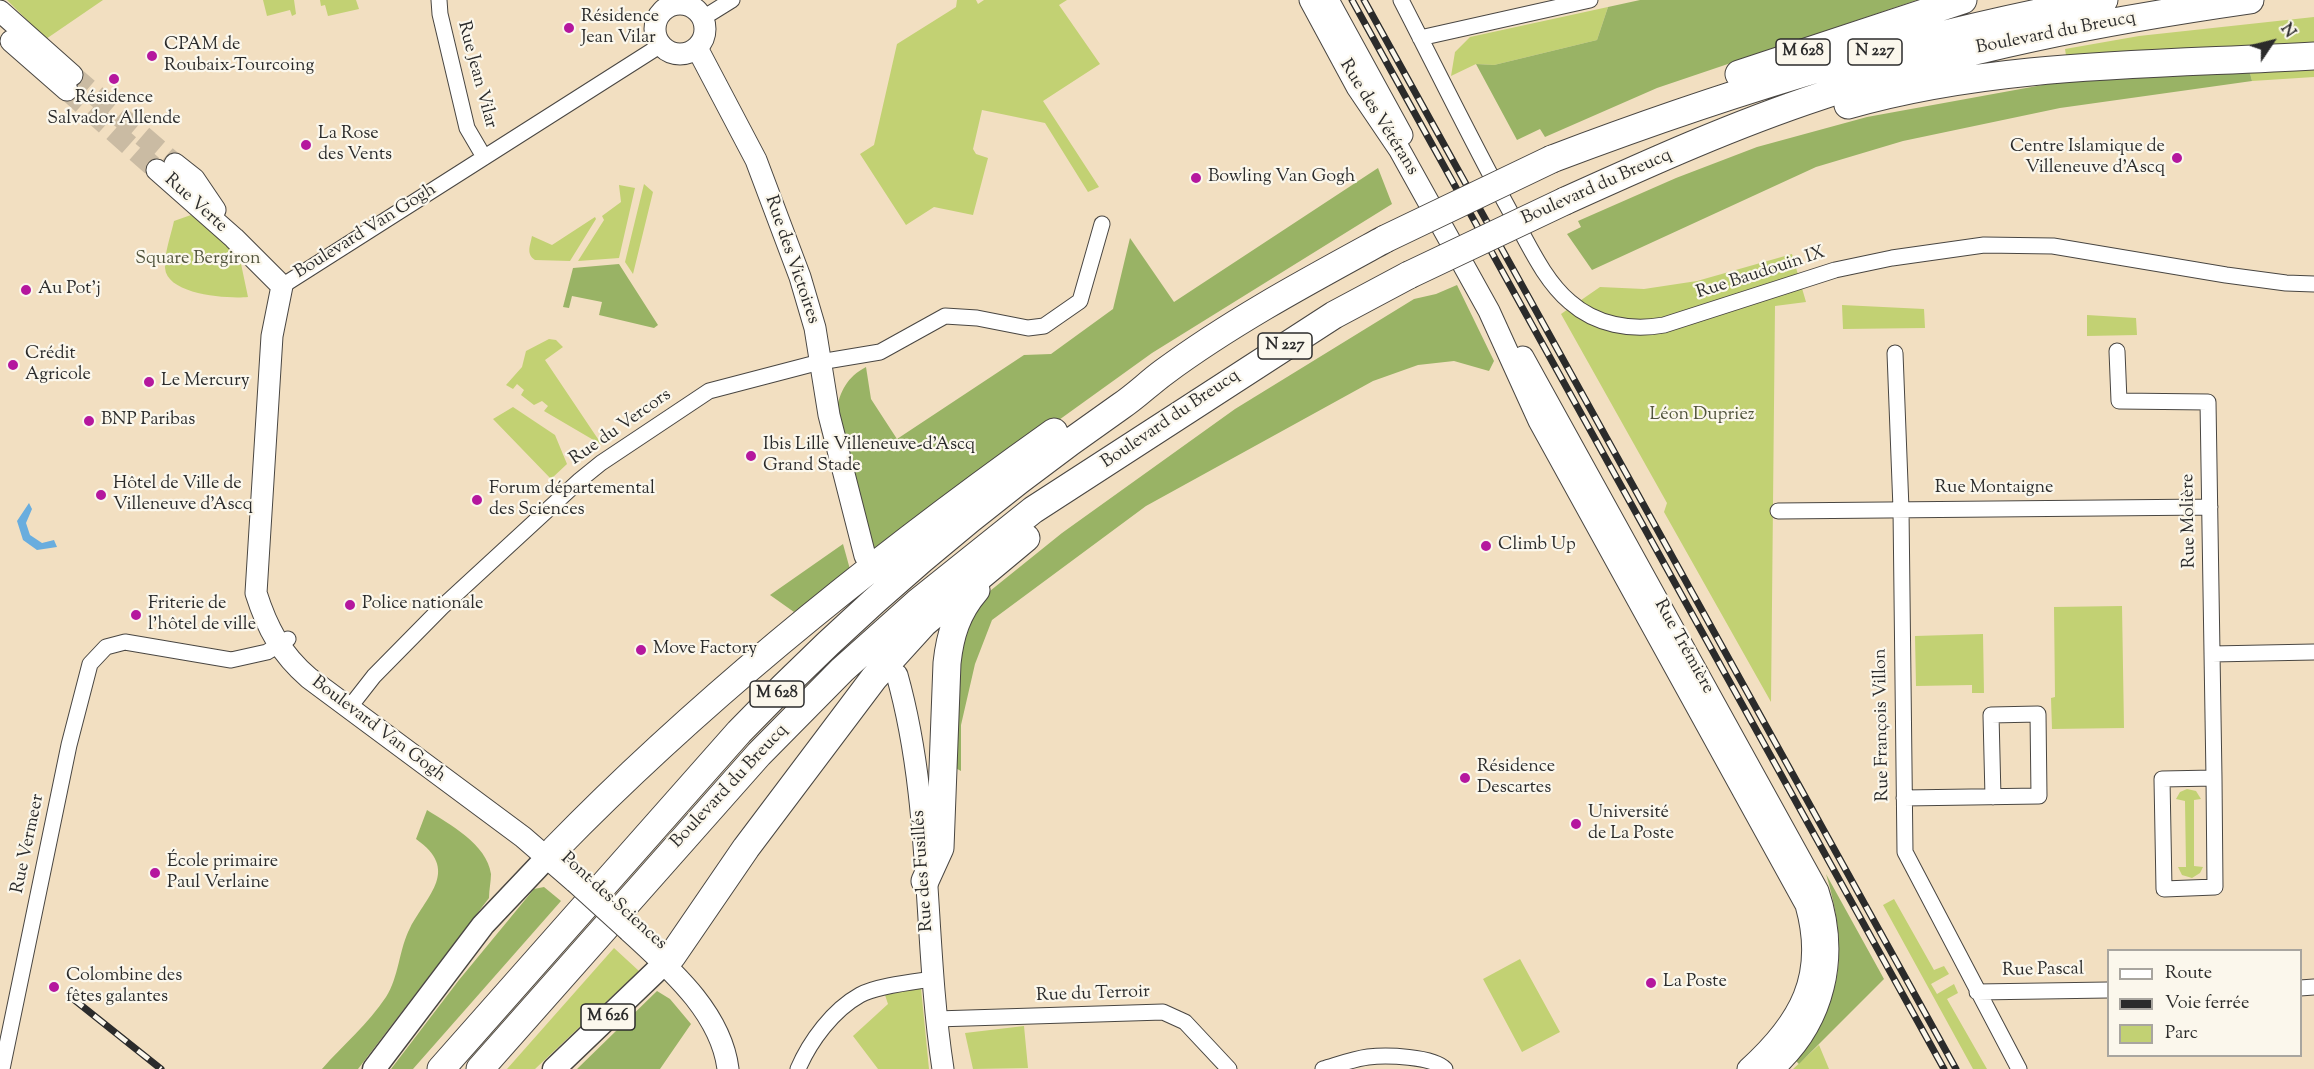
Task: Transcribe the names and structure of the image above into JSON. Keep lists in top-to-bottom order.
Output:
{
  "streets": {
    "highway": ["Boulevard du Breucq", "M 628", "N 227"],
    "main road": ["M 626"],
    "street": [
      "Rue Jean Vilar",
      "Rue des Vétérans",
      "Rue Verte",
      "Boulevard Van Gogh",
      "Rue des Victoires",
      "Rue Baudouin IX",
      "Rue du Vercors",
      "Rue Montaigne",
      "Rue Molière",
      "Rue Trémière",
      "Rue François Villon",
      "Rue Vermeer",
      "Rue des Fusillés",
      "Pont des Sciences",
      "Rue Pascal",
      "Rue du Terroir"
    ]
  },
  "crossings": [
    ["Boulevard du Breucq", "M 628"],
    ["Rue Jean Vilar", "Boulevard Van Gogh"],
    ["Rue des Vétérans", "Rue Trémière"],
    ["Rue Verte", "Boulevard Van Gogh"],
    ["Boulevard Van Gogh", "Rue des Victoires"],
    ["Boulevard Van Gogh", "Rue du Vercors"],
    ["Boulevard Van Gogh", "Rue Vermeer"],
    ["Boulevard Van Gogh", "Pont des Sciences"],
    ["Rue des Victoires", "Rue du Vercors"],
    ["Rue Montaigne", "Rue Molière"],
    ["Rue Montaigne", "Rue François Villon"],
    ["Rue François Villon", "Rue Pascal"],
    ["Rue des Fusillés", "Rue du Terroir"],
    ["Pont des Sciences", "M 626"]
  ],
  "parks": ["Square Bergiron", "Léon Dupriez"],
  "places": [
    "Résidence Jean Vilar",
    "CPAM de Roubaix-Tourcoing",
    "Résidence Salvador Allende",
    "La Rose des Vents",
    "Centre Islamique de Villeneuve d'Ascq",
    "Bowling Van Gogh",
    "Au Pot'j",
    "Crédit Agricole",
    "Le Mercury",
    "BNP Paribas",
    "Ibis Lille Villeneuve-d'Ascq Grand Stade",
    "Hôtel de Ville de Villeneuve d'Ascq",
    "Forum départemental des Sciences",
    "Climb Up",
    "Police nationale",
    "Friterie de l'hôtel de ville",
    "Move Factory",
    "Résidence Descartes",
    "Université de La Poste",
    "École primaire Paul Verlaine",
    "La Poste",
    "Colombine des fêtes galantes"
  ],
  "legend": ["Route", "Voie ferrée", "Parc"],
  "north": "top right"
}
